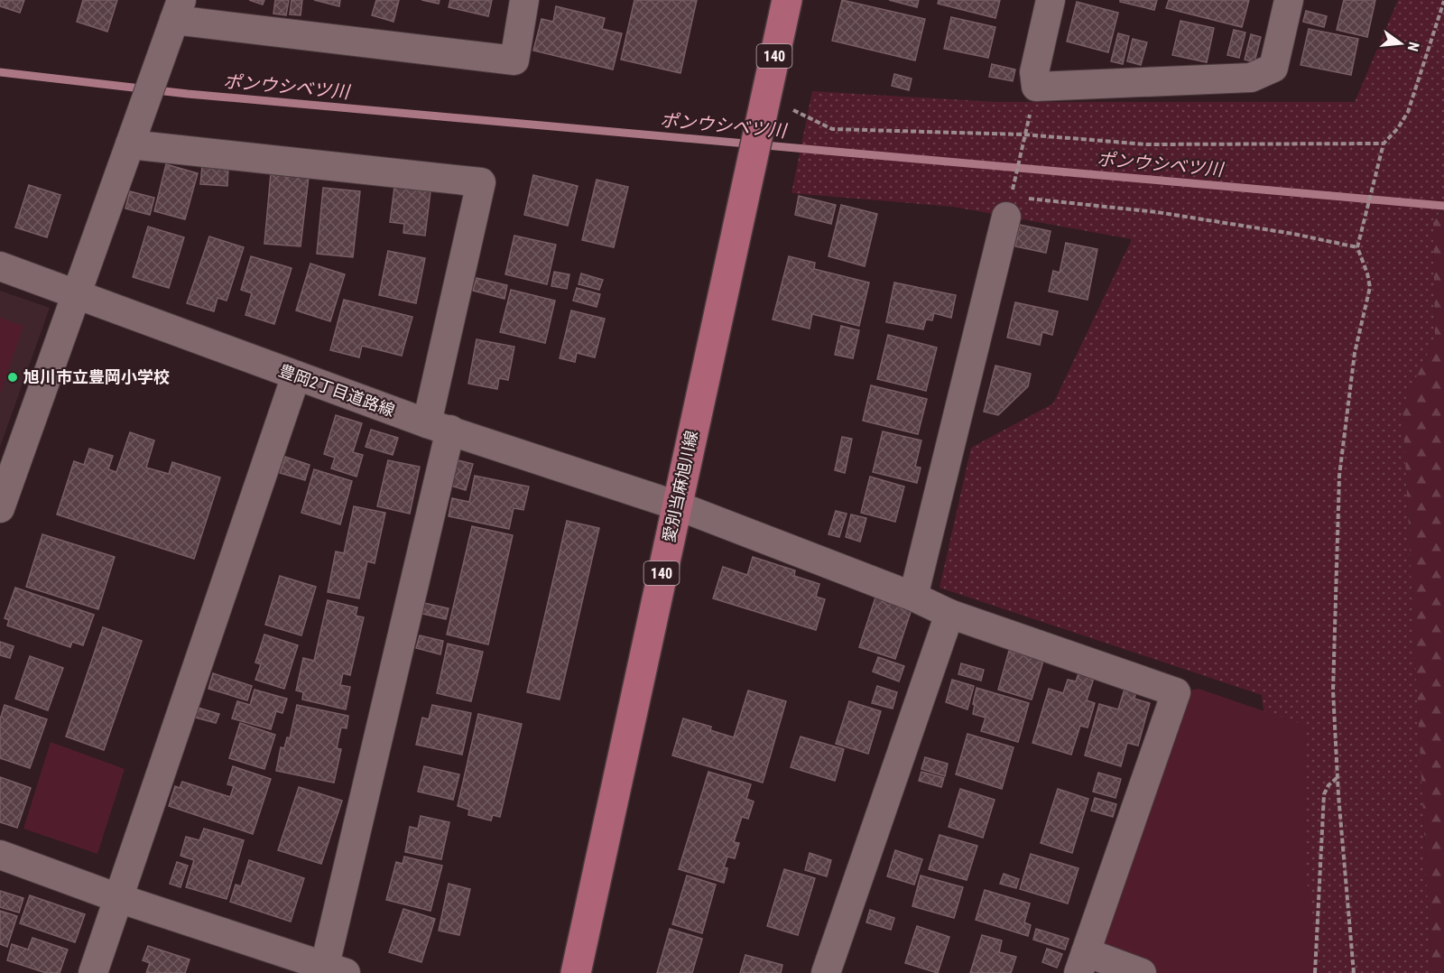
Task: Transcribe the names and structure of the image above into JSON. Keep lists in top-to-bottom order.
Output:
{
  "streets": {
    "main road": ["140", "愛別当麻旭川線"],
    "street": ["豊岡2丁目道路線"]
  },
  "crossings": [
    ["豊岡2丁目道路線", "愛別当麻旭川線"]
  ],
  "water": ["ポンウシベツ川"],
  "places": ["旭川市立豊岡小学校"],
  "north": "right"
}
